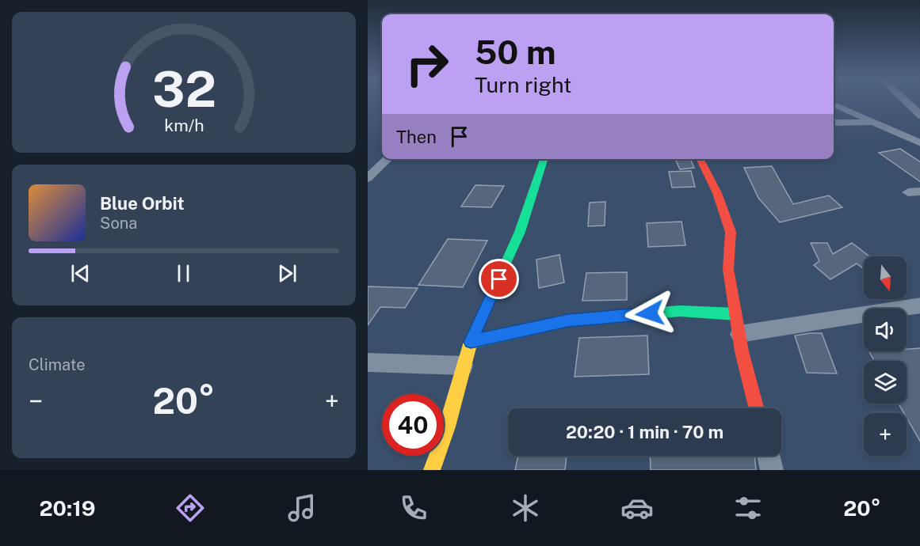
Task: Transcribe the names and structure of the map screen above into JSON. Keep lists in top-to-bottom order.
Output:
{
  "north": "bottom",
  "page": {
    "turn": ["50 m", "Turn right"],
    "then": "Then",
    "song": ["Blue Orbit", "Sona"],
    "map_buttons": "+",
    "tile": "Climate",
    "heat": ["−", "20°", "+"],
    "limit": "40",
    "trip": "20:20 · 1 min · 70 m",
    "tabs": ["20:19", "20°"],
    "gauge": ["32", "km/h"]
  }
}
